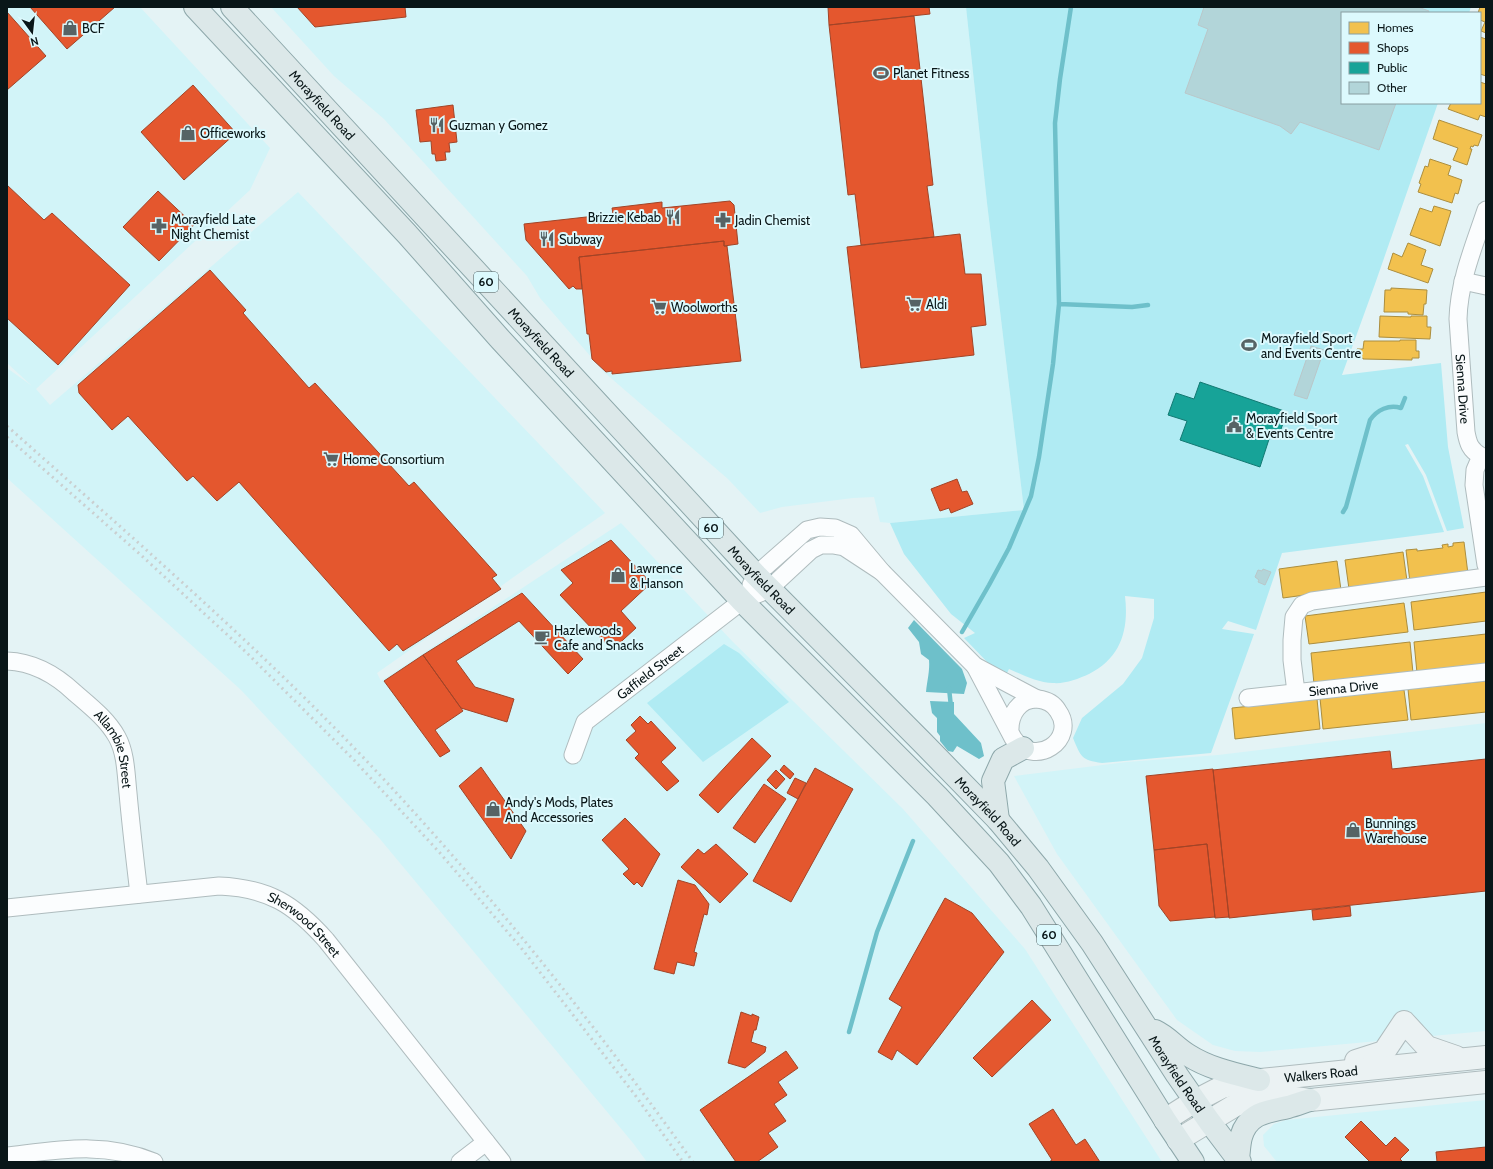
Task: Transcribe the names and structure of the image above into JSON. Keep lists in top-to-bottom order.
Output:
{
  "streets": {
    "main road": ["Morayfield Road", "60", "Walkers Road"],
    "street": [
      "Sienna Drive",
      "Gaffield Street",
      "Allambie Street",
      "Sherwood Street"
    ]
  },
  "crossings": [
    ["Morayfield Road", "Gaffield Street"],
    ["Morayfield Road", "Walkers Road"],
    ["Allambie Street", "Sherwood Street"]
  ],
  "places": {
    "shop": [
      "BCF",
      "Officeworks",
      "Lawrence & Hanson",
      "Andy's Mods, Plates And Accessories",
      "Bunnings Warehouse"
    ],
    "sports": ["Planet Fitness", "Morayfield Sport and Events Centre"],
    "restaurant": ["Guzman y Gomez", "Brizzie Kebab", "Subway"],
    "pharmacy": ["Jadin Chemist", "Morayfield Late Night Chemist"],
    "supermarket": ["Aldi", "Woolworths", "Home Consortium"],
    "public building": ["Morayfield Sport & Events Centre"],
    "cafe": ["Hazlewoods Cafe and Snacks"]
  },
  "legend": [
    "Homes",
    "Shops",
    "Public",
    "Other"
  ],
  "north": "bottom"
}
